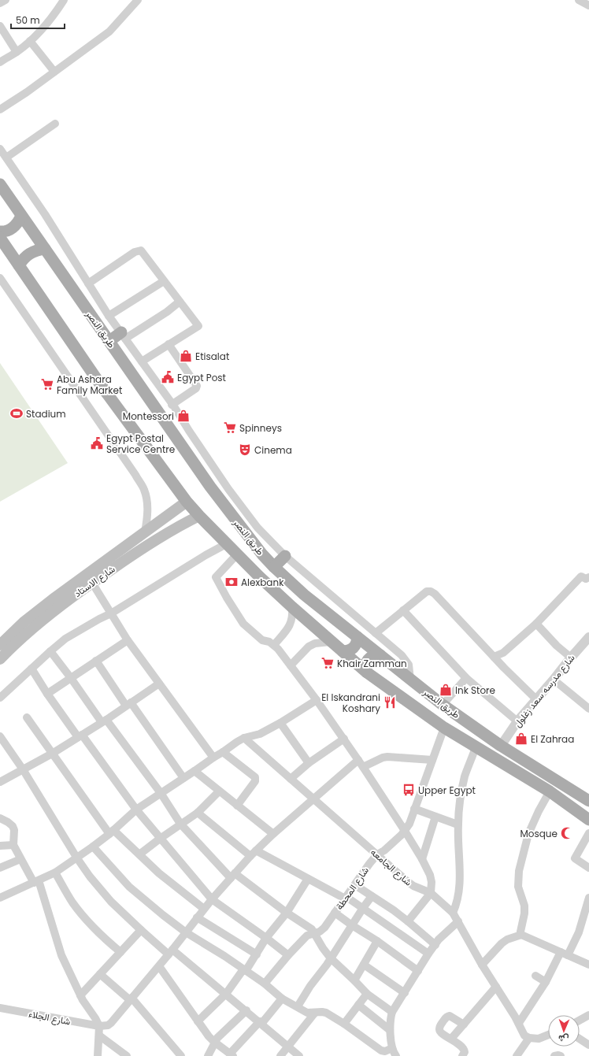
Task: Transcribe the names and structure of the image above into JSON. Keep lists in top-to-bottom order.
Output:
{
  "streets": {
    "main road": ["طريق النصر", "شارع الاستاد"],
    "street": [
      "شارع مدرسه سعد زغلول",
      "شارع الجامعه",
      "شارع المحطة",
      "شارع الجلاء"
    ]
  },
  "crossings": [
    ["طريق النصر", "شارع الاستاد"],
    ["طريق النصر", "شارع مدرسه سعد زغلول"],
    ["طريق النصر", "شارع المحطة"],
    ["شارع الجامعه", "شارع المحطة"]
  ],
  "places": {
    "shop": [
      "Etisalat",
      "Montessori",
      "Ink Store",
      "El Zahraa"
    ],
    "public building": ["Egypt Post", "Egypt Postal Service Centre"],
    "supermarket": ["Abu Ashara Family Market", "Spinneys", "Khair Zamman"],
    "sports": ["Stadium"],
    "theatre": ["Cinema"],
    "bank": ["Alexbank"],
    "restaurant": ["El Iskandrani Koshary"],
    "bus stop": ["Upper Egypt"],
    "mosque": ["Mosque"]
  },
  "scale_bar": "50 m",
  "north": "bottom"
}
